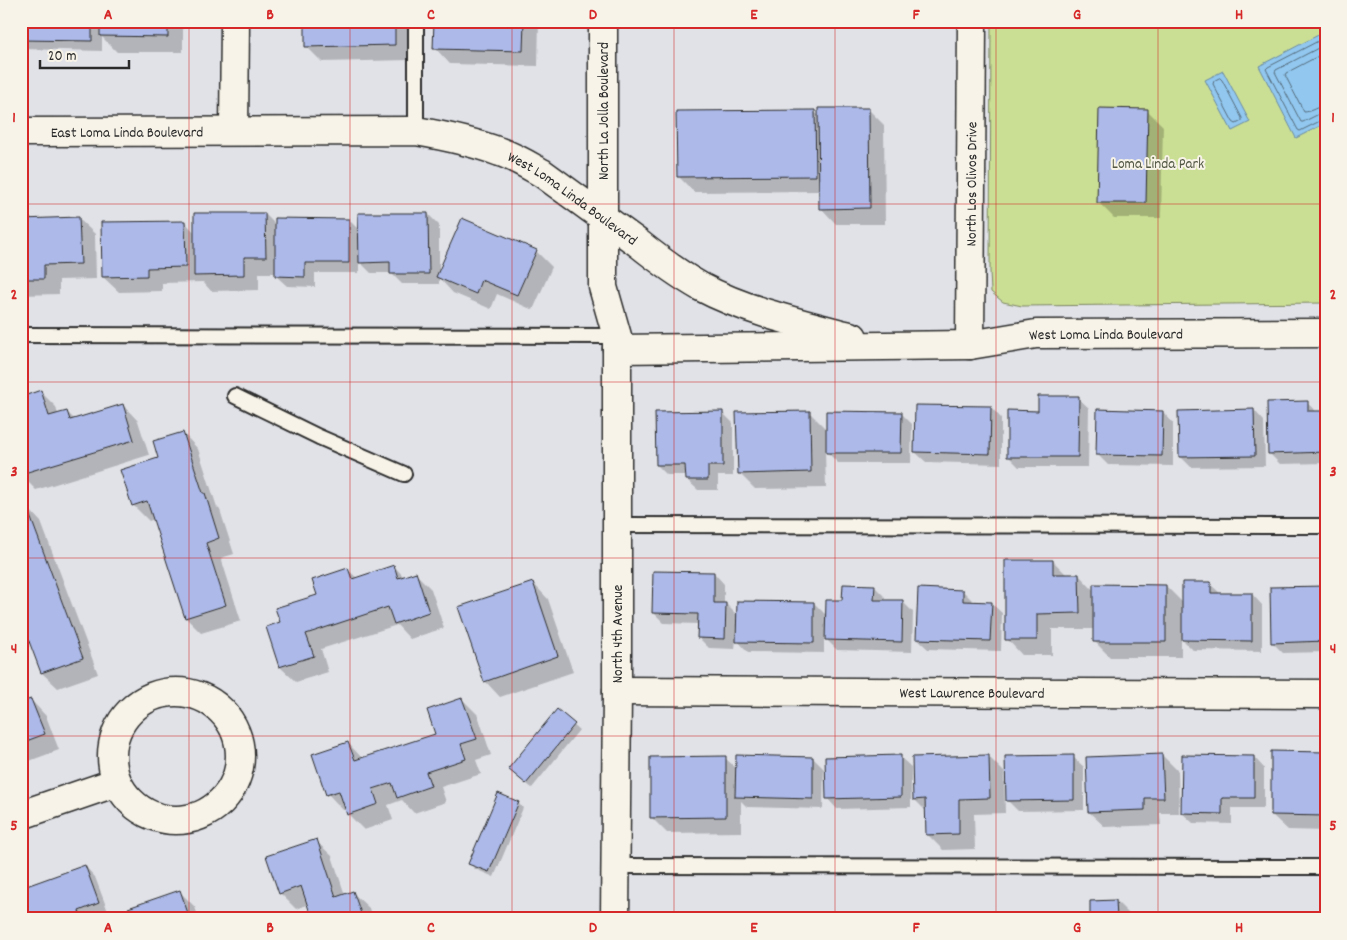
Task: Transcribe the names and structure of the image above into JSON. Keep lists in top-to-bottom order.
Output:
{
  "streets": {
    "street": [
      "North La Jolla Boulevard",
      "East Loma Linda Boulevard",
      "North Los Olivos Drive",
      "West Loma Linda Boulevard",
      "North 4th Avenue",
      "West Lawrence Boulevard"
    ]
  },
  "crossings": [
    ["North La Jolla Boulevard", "West Loma Linda Boulevard"],
    ["North La Jolla Boulevard", "North 4th Avenue"],
    ["East Loma Linda Boulevard", "West Loma Linda Boulevard"],
    ["North Los Olivos Drive", "West Loma Linda Boulevard"],
    ["West Loma Linda Boulevard", "North 4th Avenue"],
    ["North 4th Avenue", "West Lawrence Boulevard"]
  ],
  "parks": ["Loma Linda Park"],
  "scale_bar": "20 m",
  "grid": {
    "columns": [
      "A",
      "B",
      "C",
      "D",
      "E",
      "F",
      "G",
      "H"
    ],
    "rows": [
      "1",
      "2",
      "3",
      "4",
      "5"
    ]
  }
}
